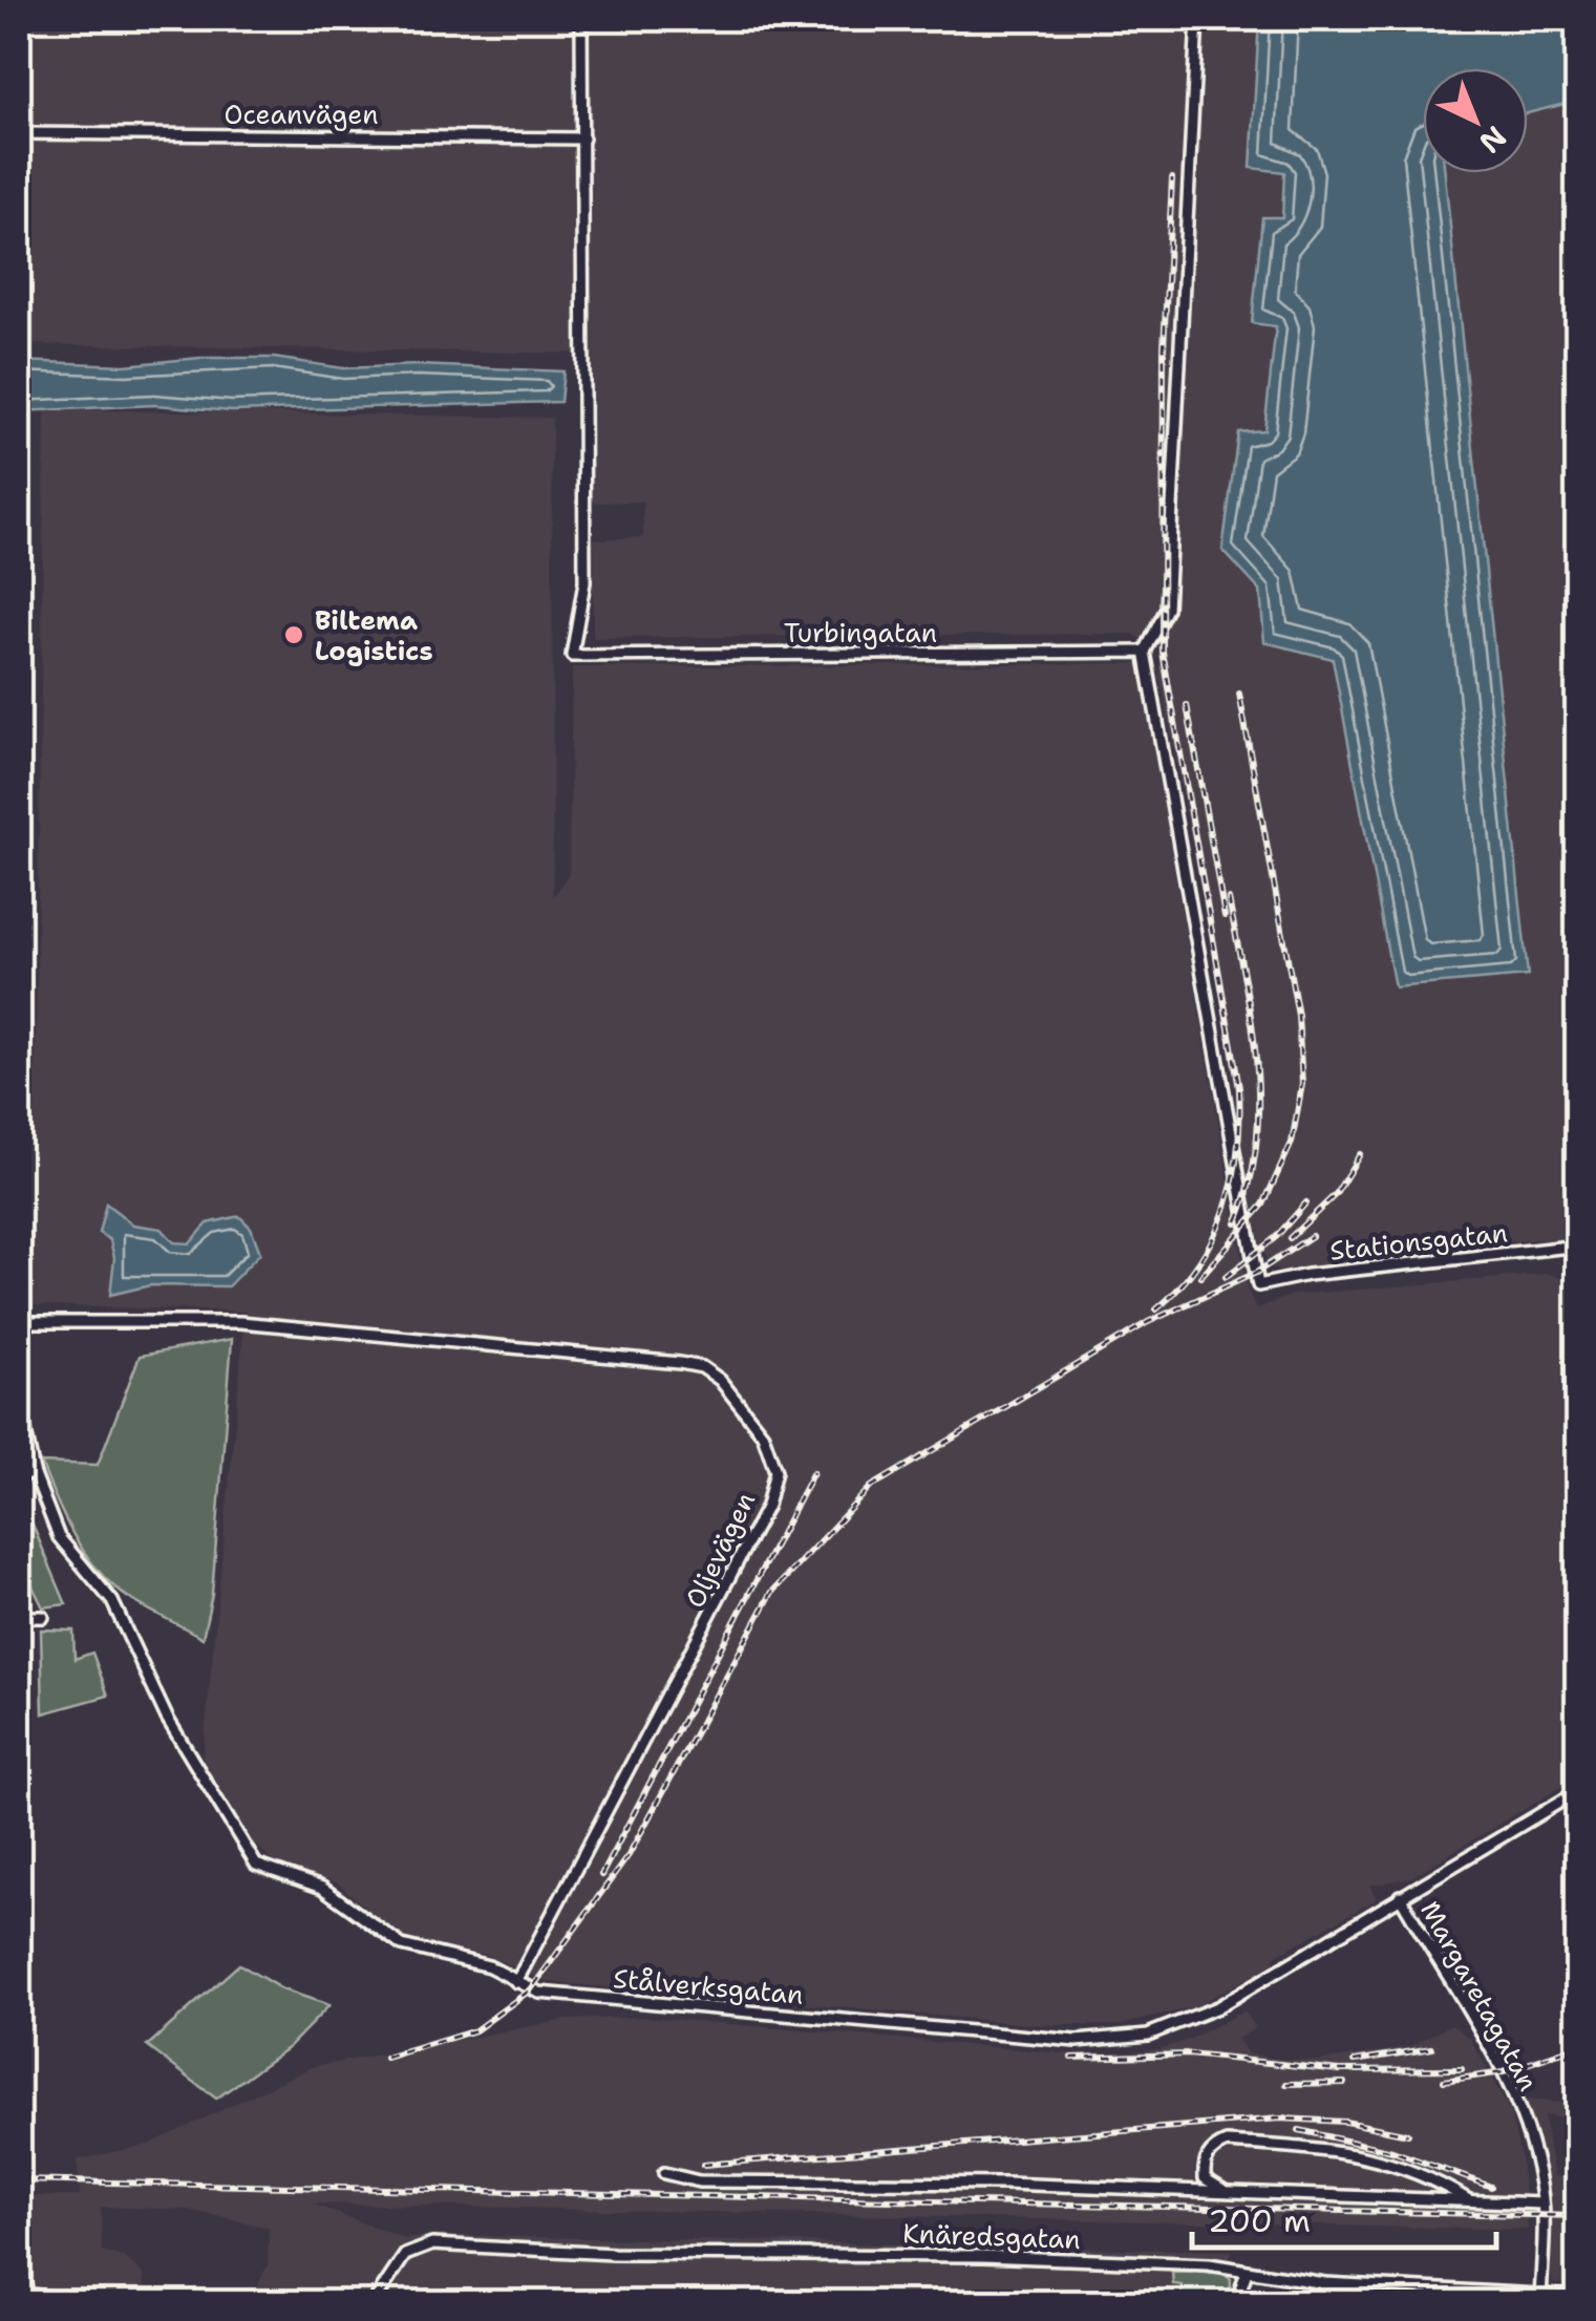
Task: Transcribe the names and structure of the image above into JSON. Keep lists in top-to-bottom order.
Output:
{
  "streets": {
    "street": [
      "Oceanvägen",
      "Turbingatan",
      "Stationsgatan",
      "Oljevägen",
      "Stålverksgatan",
      "Margaretagatan",
      "Knäredsgatan"
    ]
  },
  "crossings": [
    ["Oceanvägen", "Turbingatan"],
    ["Turbingatan", "Stationsgatan"],
    ["Oljevägen", "Stålverksgatan"],
    ["Stålverksgatan", "Margaretagatan"],
    ["Margaretagatan", "Knäredsgatan"]
  ],
  "places": ["Biltema Logistics"],
  "scale_bar": "200 m",
  "north": "bottom right"
}
